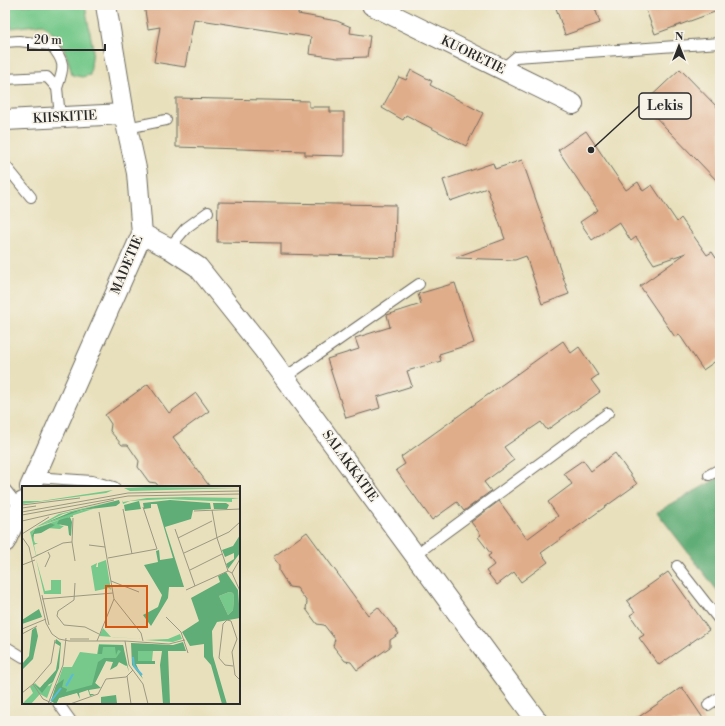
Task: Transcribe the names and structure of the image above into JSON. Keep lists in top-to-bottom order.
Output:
{
  "streets": {
    "street": [
      "KUORETIE",
      "KIISKITIE",
      "MADETIE",
      "SALAKKATIE"
    ]
  },
  "crossings": [
    ["KIISKITIE", "MADETIE"],
    ["MADETIE", "SALAKKATIE"]
  ],
  "places": ["Lekis"],
  "scale_bar": "20 m",
  "north": "top"
}
